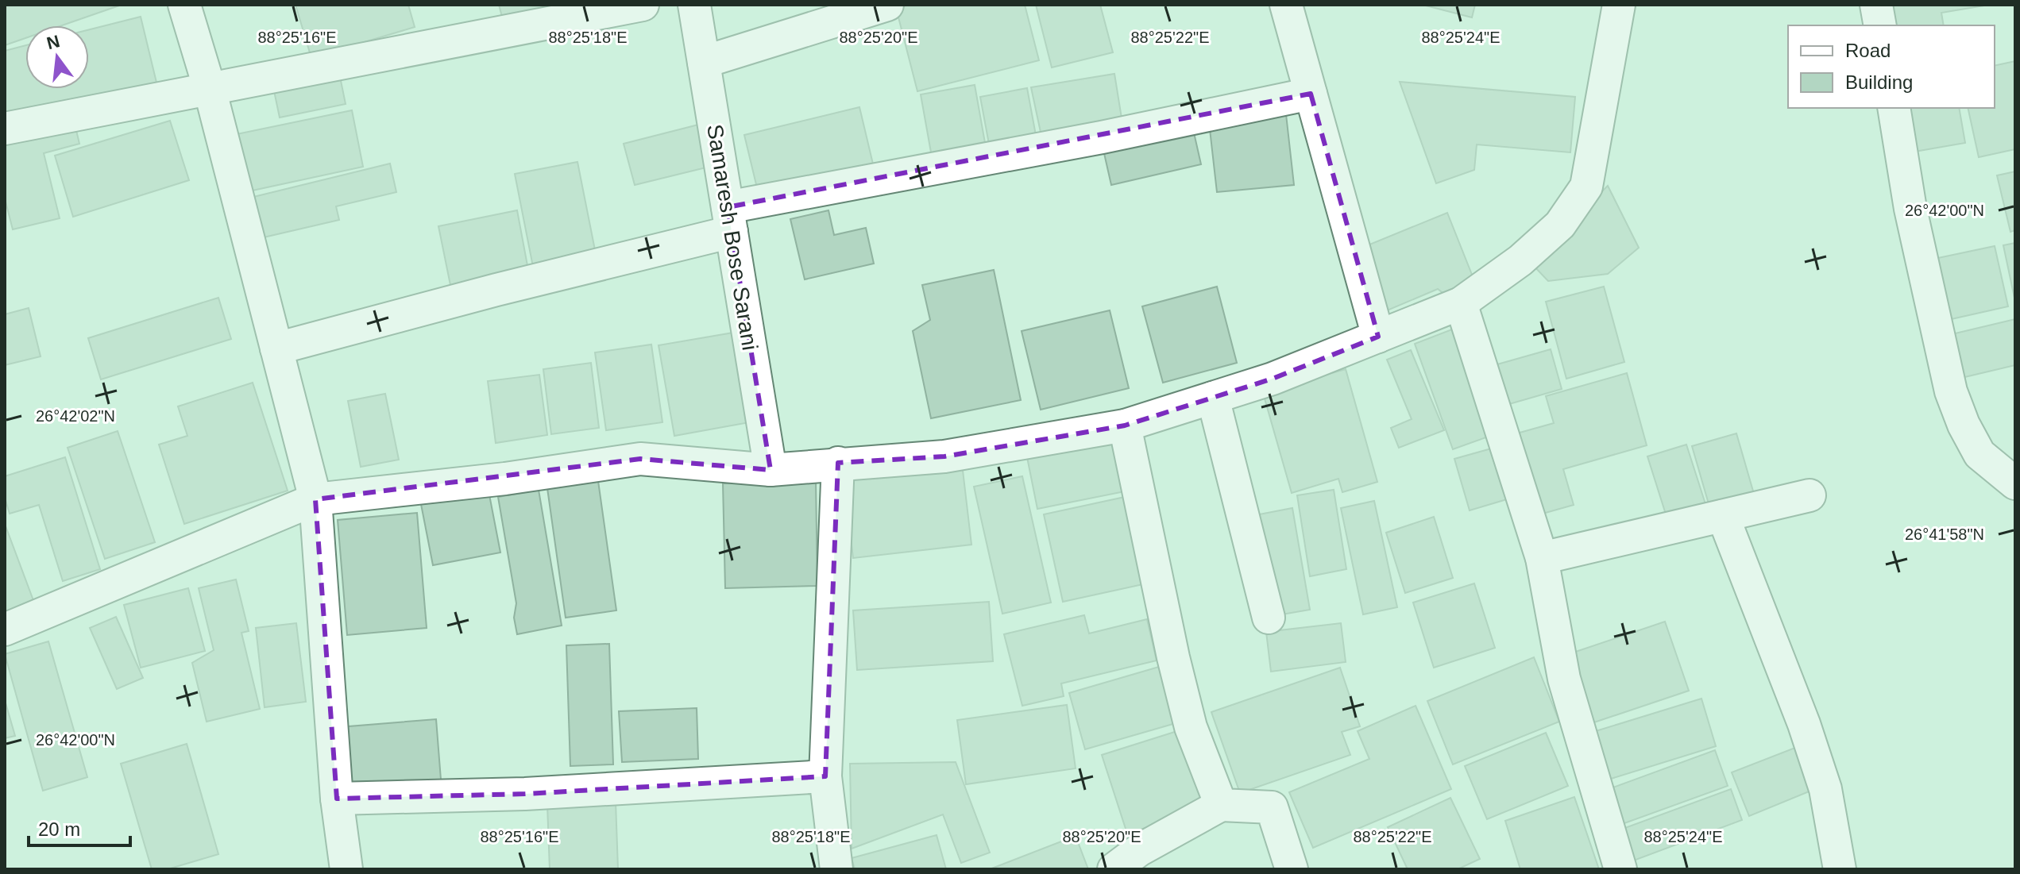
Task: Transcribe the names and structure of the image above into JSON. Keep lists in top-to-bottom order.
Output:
{
  "streets": {
    "street": ["Samaresh Bose Sarani"]
  },
  "legend": ["Road", "Building"],
  "scale_bar": "20 m",
  "north": "top",
  "coordinates": [
    "88°25'24\"E",
    "88°25'16\"E",
    "88°25'18\"E",
    "88°25'20\"E",
    "88°25'22\"E",
    "26°42'00\"N",
    "26°42'02\"N",
    "26°41'58\"N"
  ]
}
